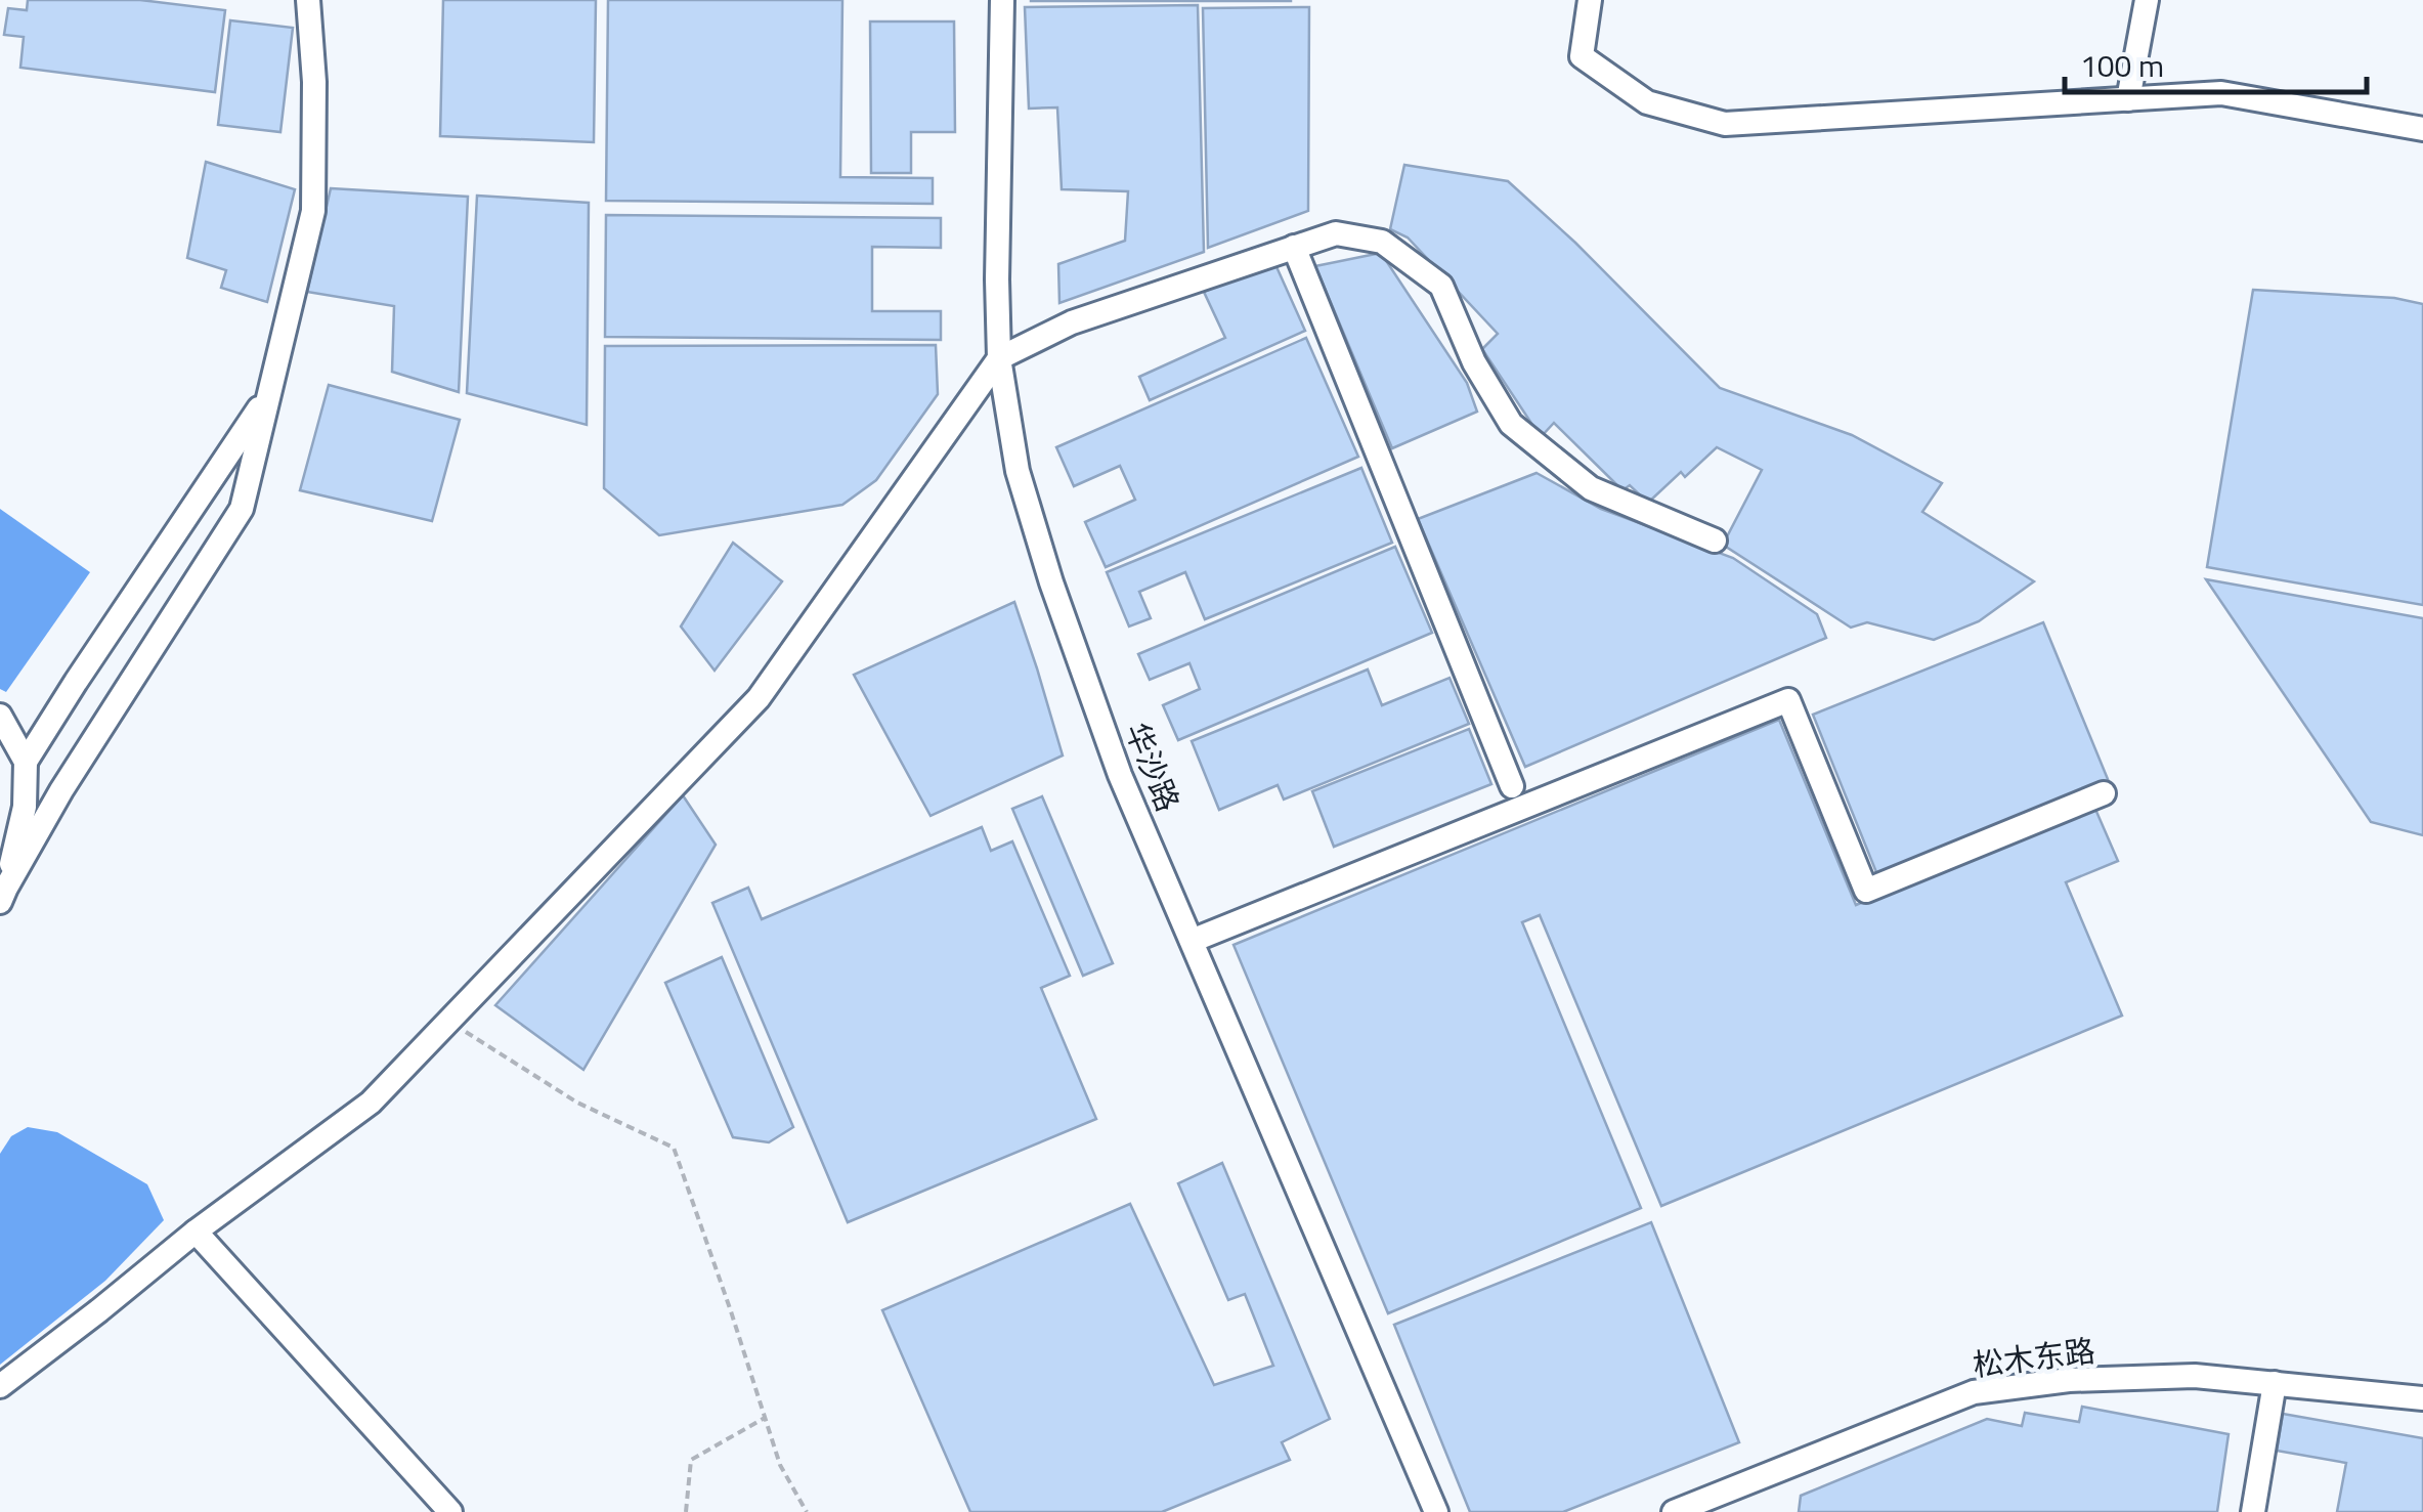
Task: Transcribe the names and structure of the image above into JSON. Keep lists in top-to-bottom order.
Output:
{
  "streets": {
    "street": ["华沙路", "松木东路"]
  },
  "scale_bar": "100 m"
}
